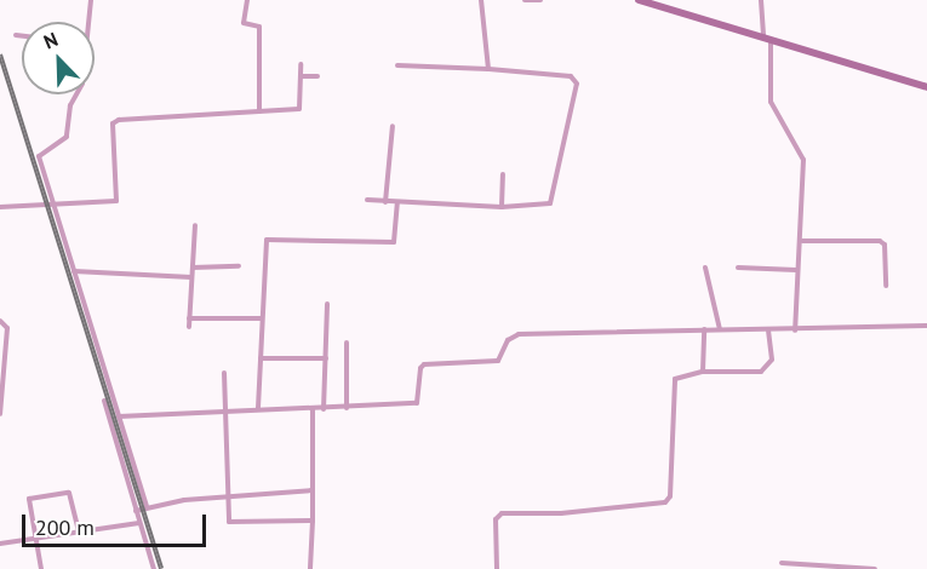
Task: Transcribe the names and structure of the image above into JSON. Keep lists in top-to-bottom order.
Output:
{
  "scale_bar": "200 m",
  "north": "top left"
}
